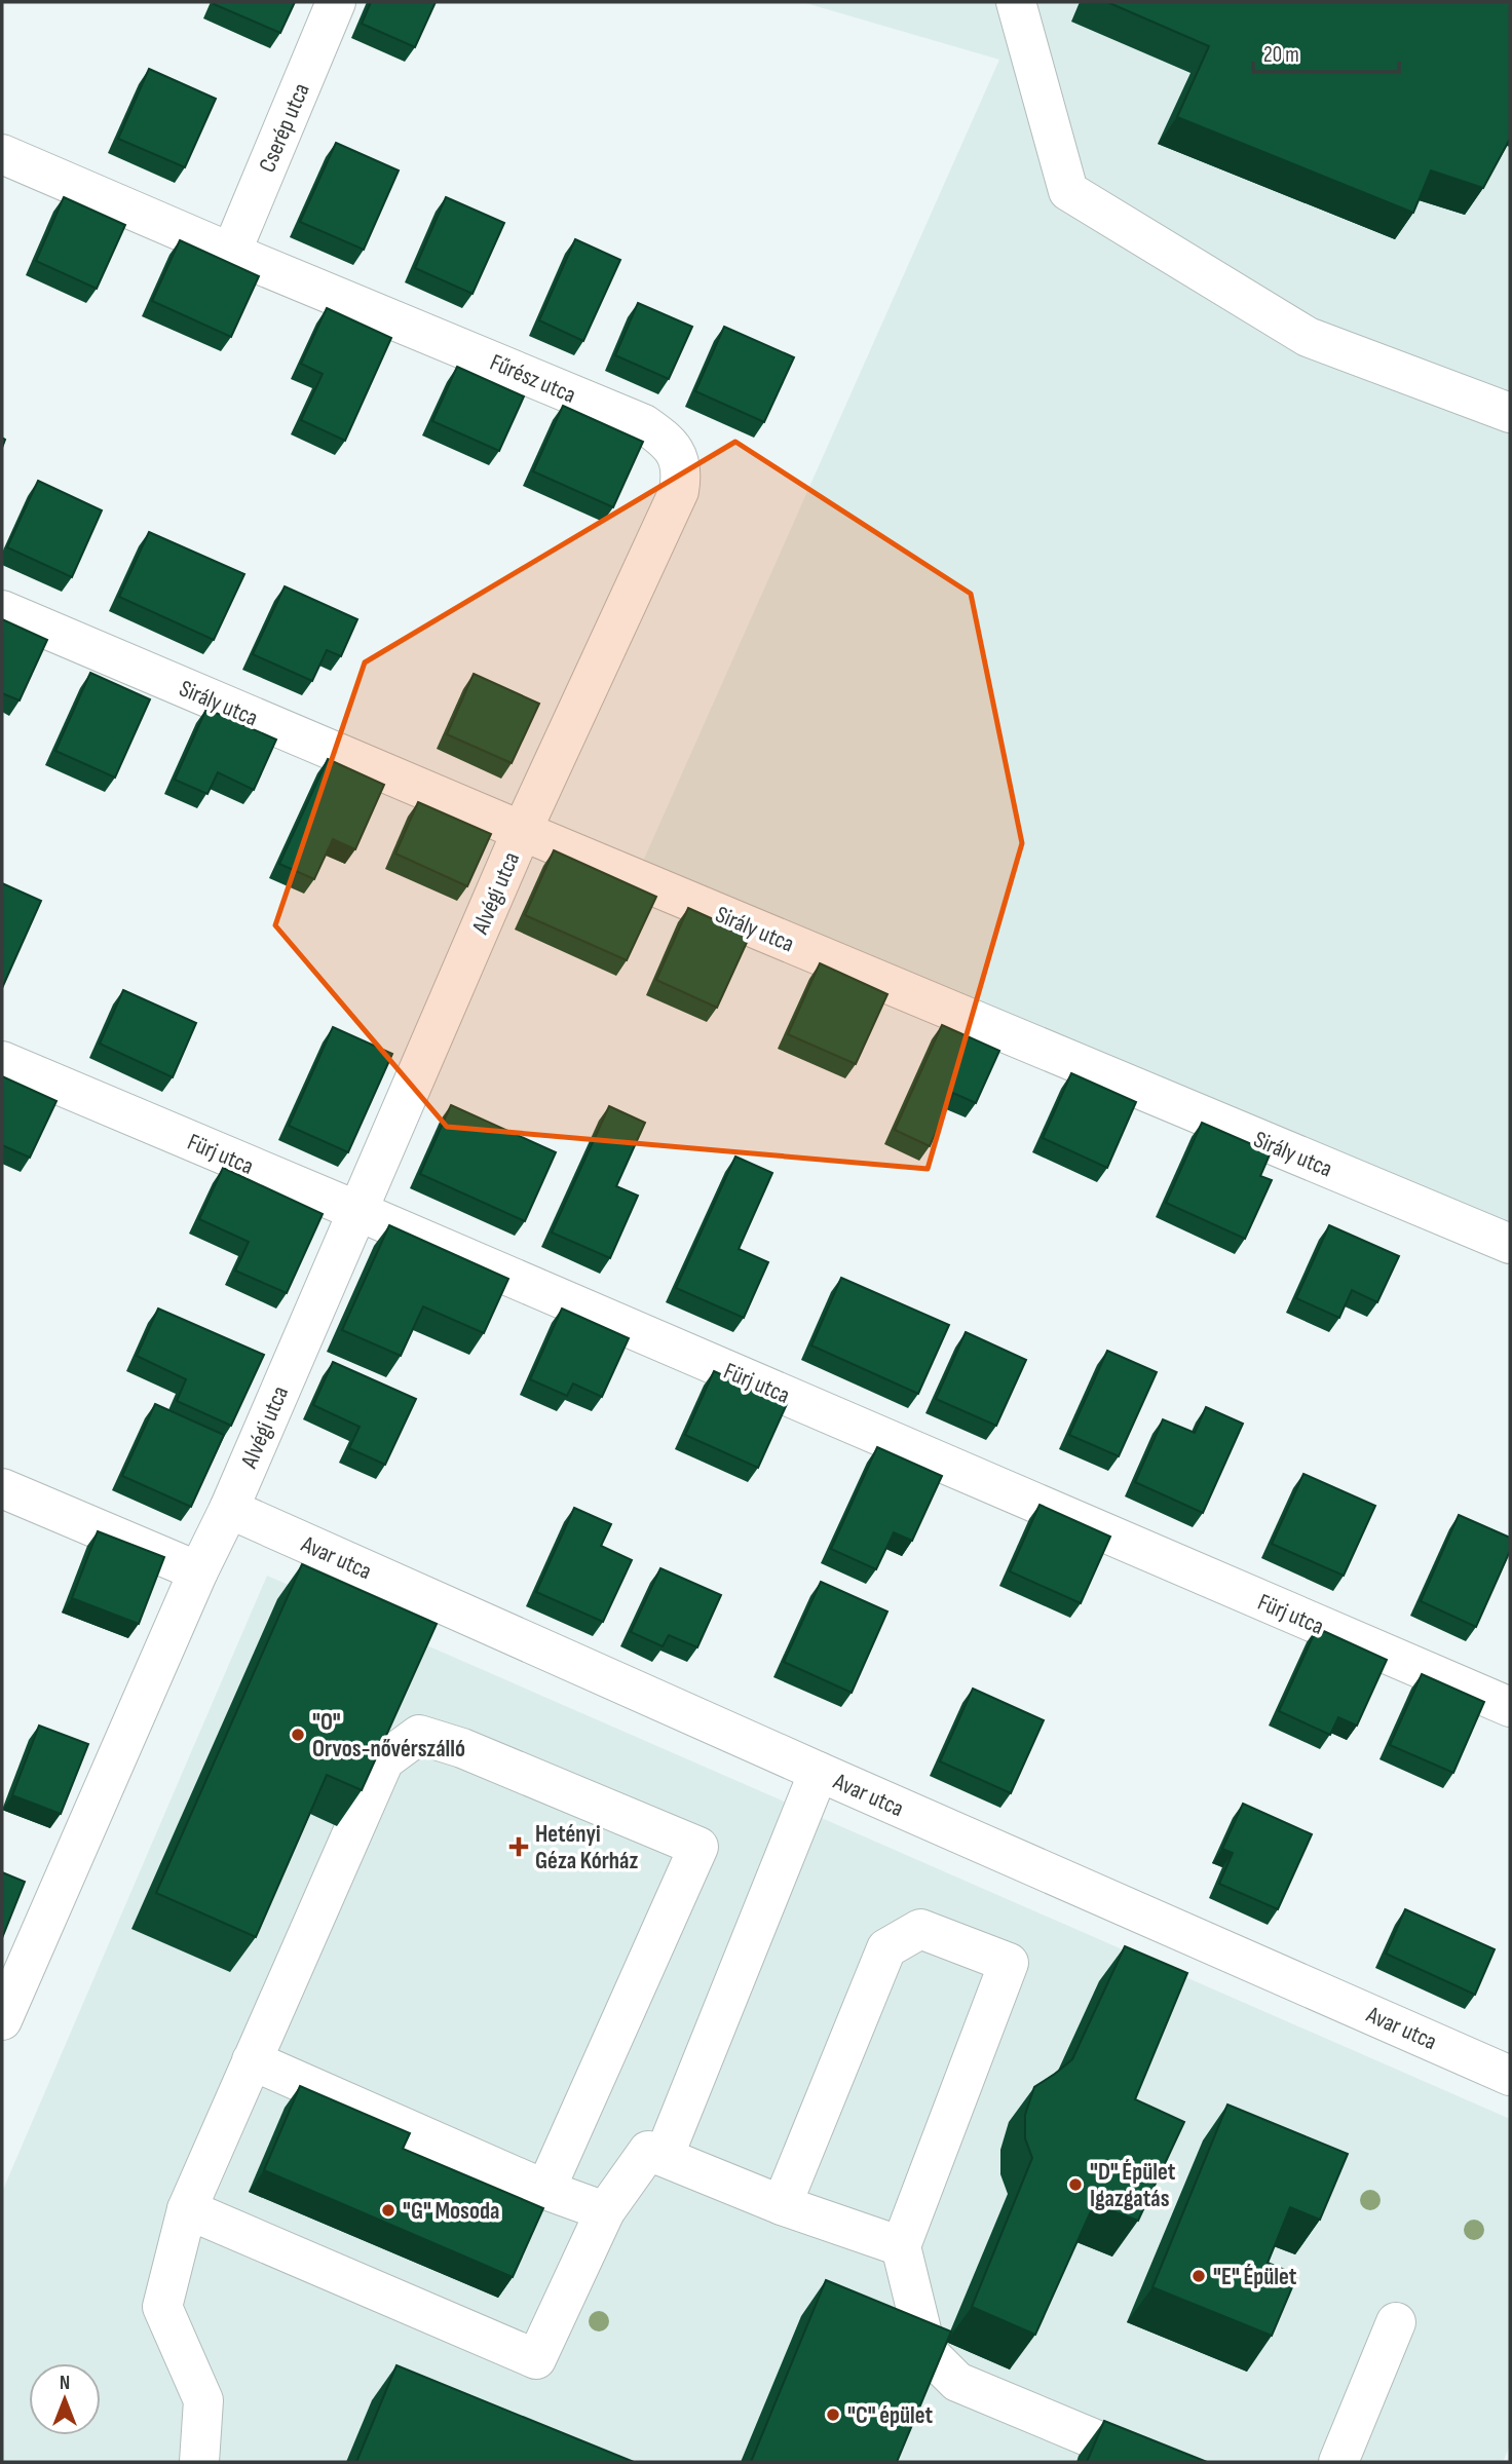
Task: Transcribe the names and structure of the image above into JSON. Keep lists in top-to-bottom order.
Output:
{
  "streets": {
    "street": [
      "Cserép utca",
      "Fűrész utca",
      "Sirály utca",
      "Alvégi utca",
      "Fürj utca",
      "Avar utca"
    ]
  },
  "crossings": [
    ["Cserép utca", "Fűrész utca"],
    ["Fűrész utca", "Sirály utca"],
    ["Fűrész utca", "Alvégi utca"],
    ["Sirály utca", "Alvégi utca"],
    ["Alvégi utca", "Fürj utca"],
    ["Alvégi utca", "Avar utca"]
  ],
  "places": {
    "other": [
      "\"O\" Orvos-nővérszálló",
      "\"D\" Épület Igazgatás",
      "\"G\" Mosoda",
      "\"E\" Épület",
      "\"C\" épület"
    ],
    "health": ["Hetényi Géza Kórház"]
  },
  "scale_bar": "20 m",
  "north": "top"
}
